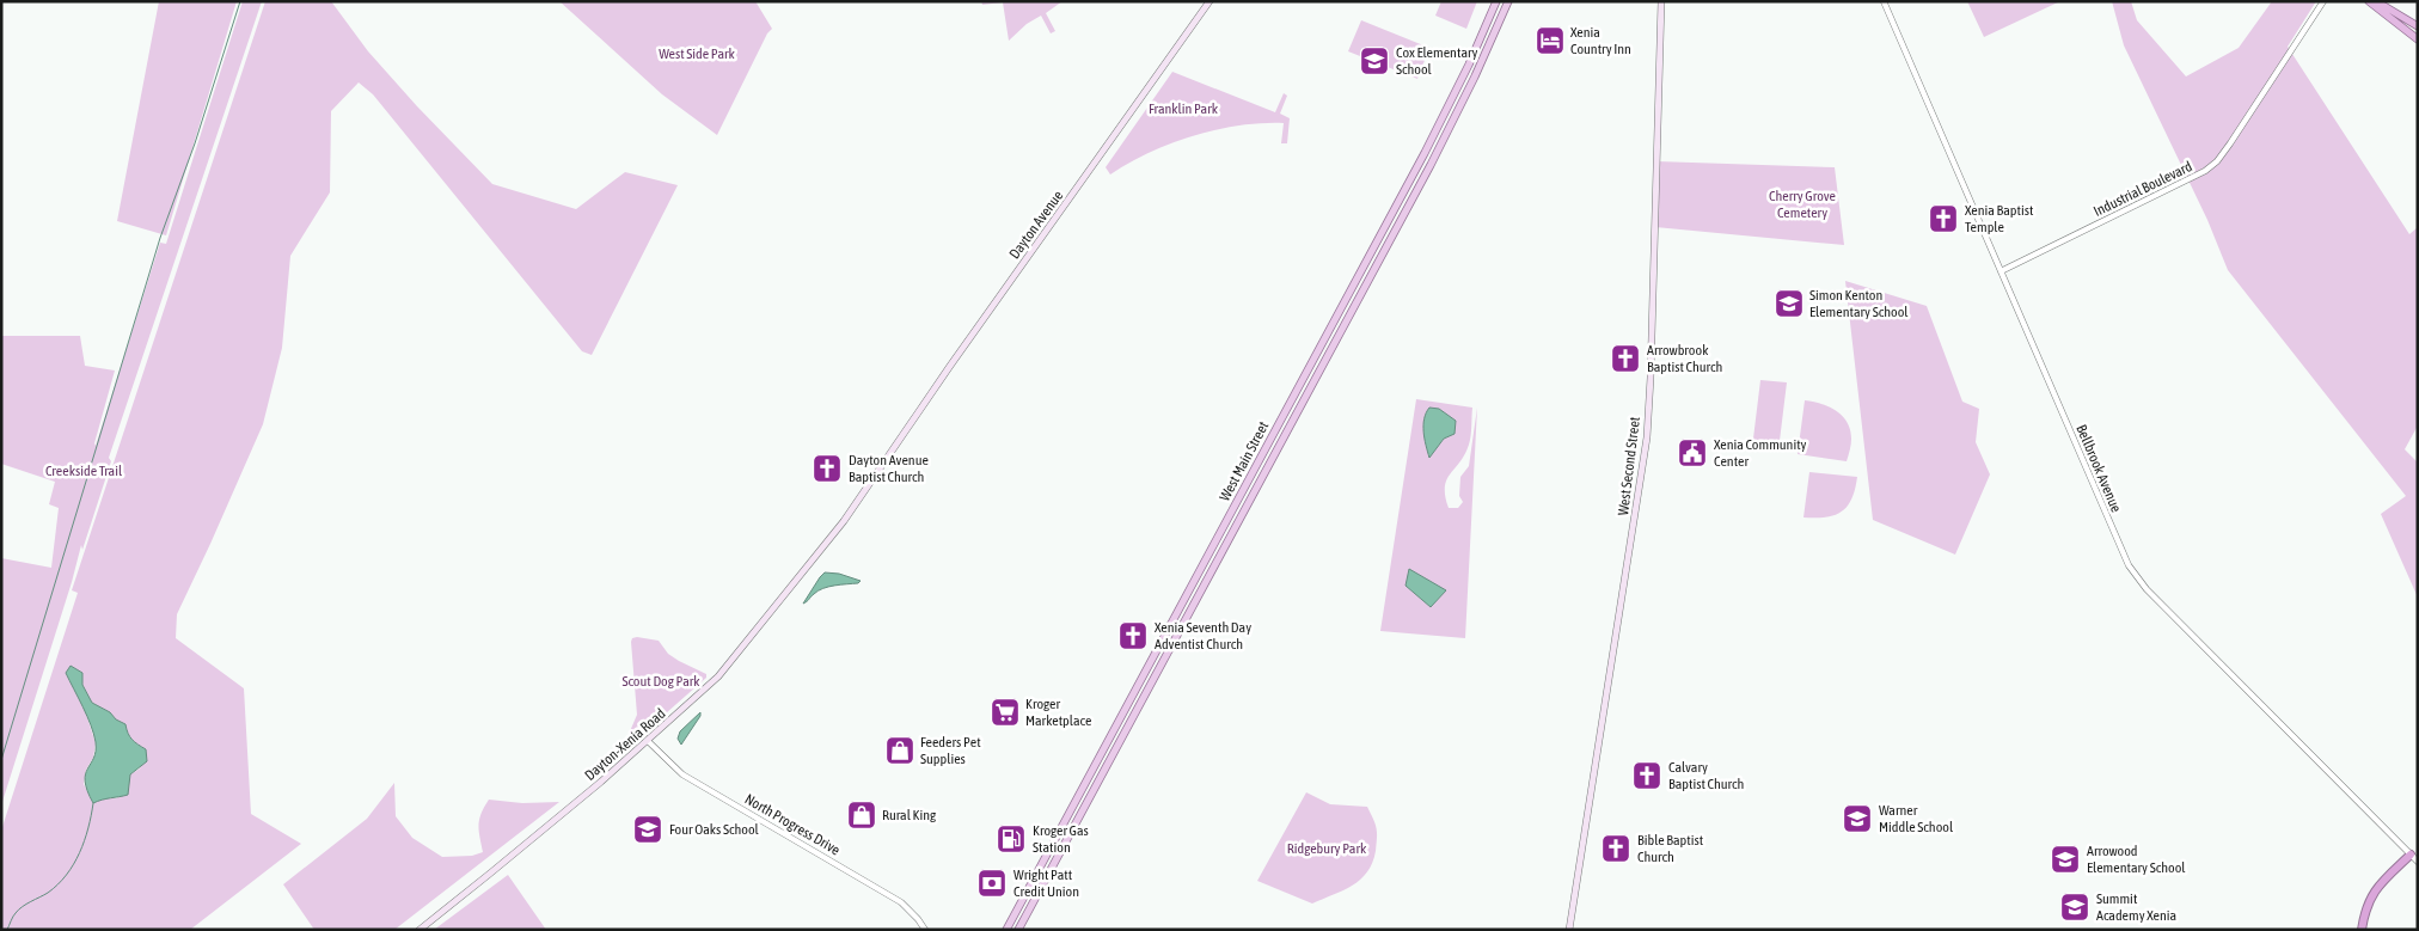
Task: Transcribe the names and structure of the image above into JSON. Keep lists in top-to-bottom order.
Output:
{
  "streets": {
    "main road": [
      "Dayton Avenue",
      "West Main Street",
      "West Second Street",
      "Dayton-Xenia Road"
    ],
    "street": ["Industrial Boulevard", "Bellbrook Avenue", "North Progress Drive"]
  },
  "crossings": [
    ["Industrial Boulevard", "Bellbrook Avenue"],
    ["Dayton Avenue", "Dayton-Xenia Road"],
    ["Dayton-Xenia Road", "North Progress Drive"]
  ],
  "parks": [
    "West Side Park",
    "Franklin Park",
    "Cherry Grove Cemetery",
    "Creekside Trail",
    "Scout Dog Park",
    "Ridgebury Park"
  ],
  "places": {
    "hotel": ["Xenia Country Inn"],
    "school or university": [
      "Cox Elementary School",
      "Simon Kenton Elementary School",
      "Warner Middle School",
      "Four Oaks School",
      "Arrowood Elementary School",
      "Summit Academy Xenia"
    ],
    "church": [
      "Xenia Baptist Temple",
      "Arrowbrook Baptist Church",
      "Dayton Avenue Baptist Church",
      "Xenia Seventh Day Adventist Church",
      "Calvary Baptist Church",
      "Bible Baptist Church"
    ],
    "public building": ["Xenia Community Center"],
    "supermarket": ["Kroger Marketplace"],
    "shop": ["Feeders Pet Supplies", "Rural King"],
    "fuel station": ["Kroger Gas Station"],
    "bank": ["Wright Patt Credit Union"]
  }
}
